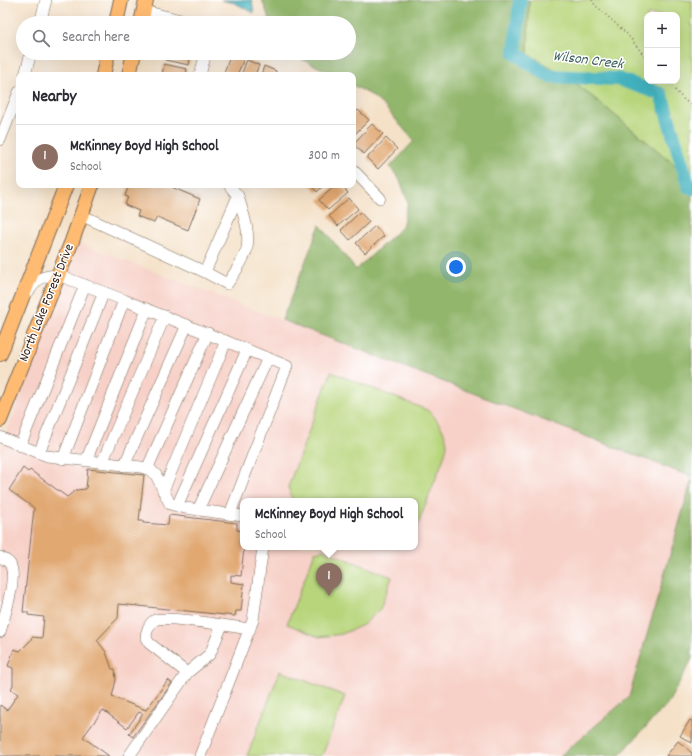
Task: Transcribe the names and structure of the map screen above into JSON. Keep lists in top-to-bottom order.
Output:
{
  "streets": {
    "main road": ["North Lake Forest Drive"]
  },
  "water": ["Wilson Creek"],
  "page": {
    "map_buttons": ["+", "−"],
    "search": "Search here",
    "heading": "Nearby",
    "list": [
      {
        "mark": "1",
        "name": "McKinney Boyd High School",
        "note": "School",
        "value": "300 m"
      }
    ],
    "popup": ["McKinney Boyd High School", "School"],
    "pins": "1"
  }
}
